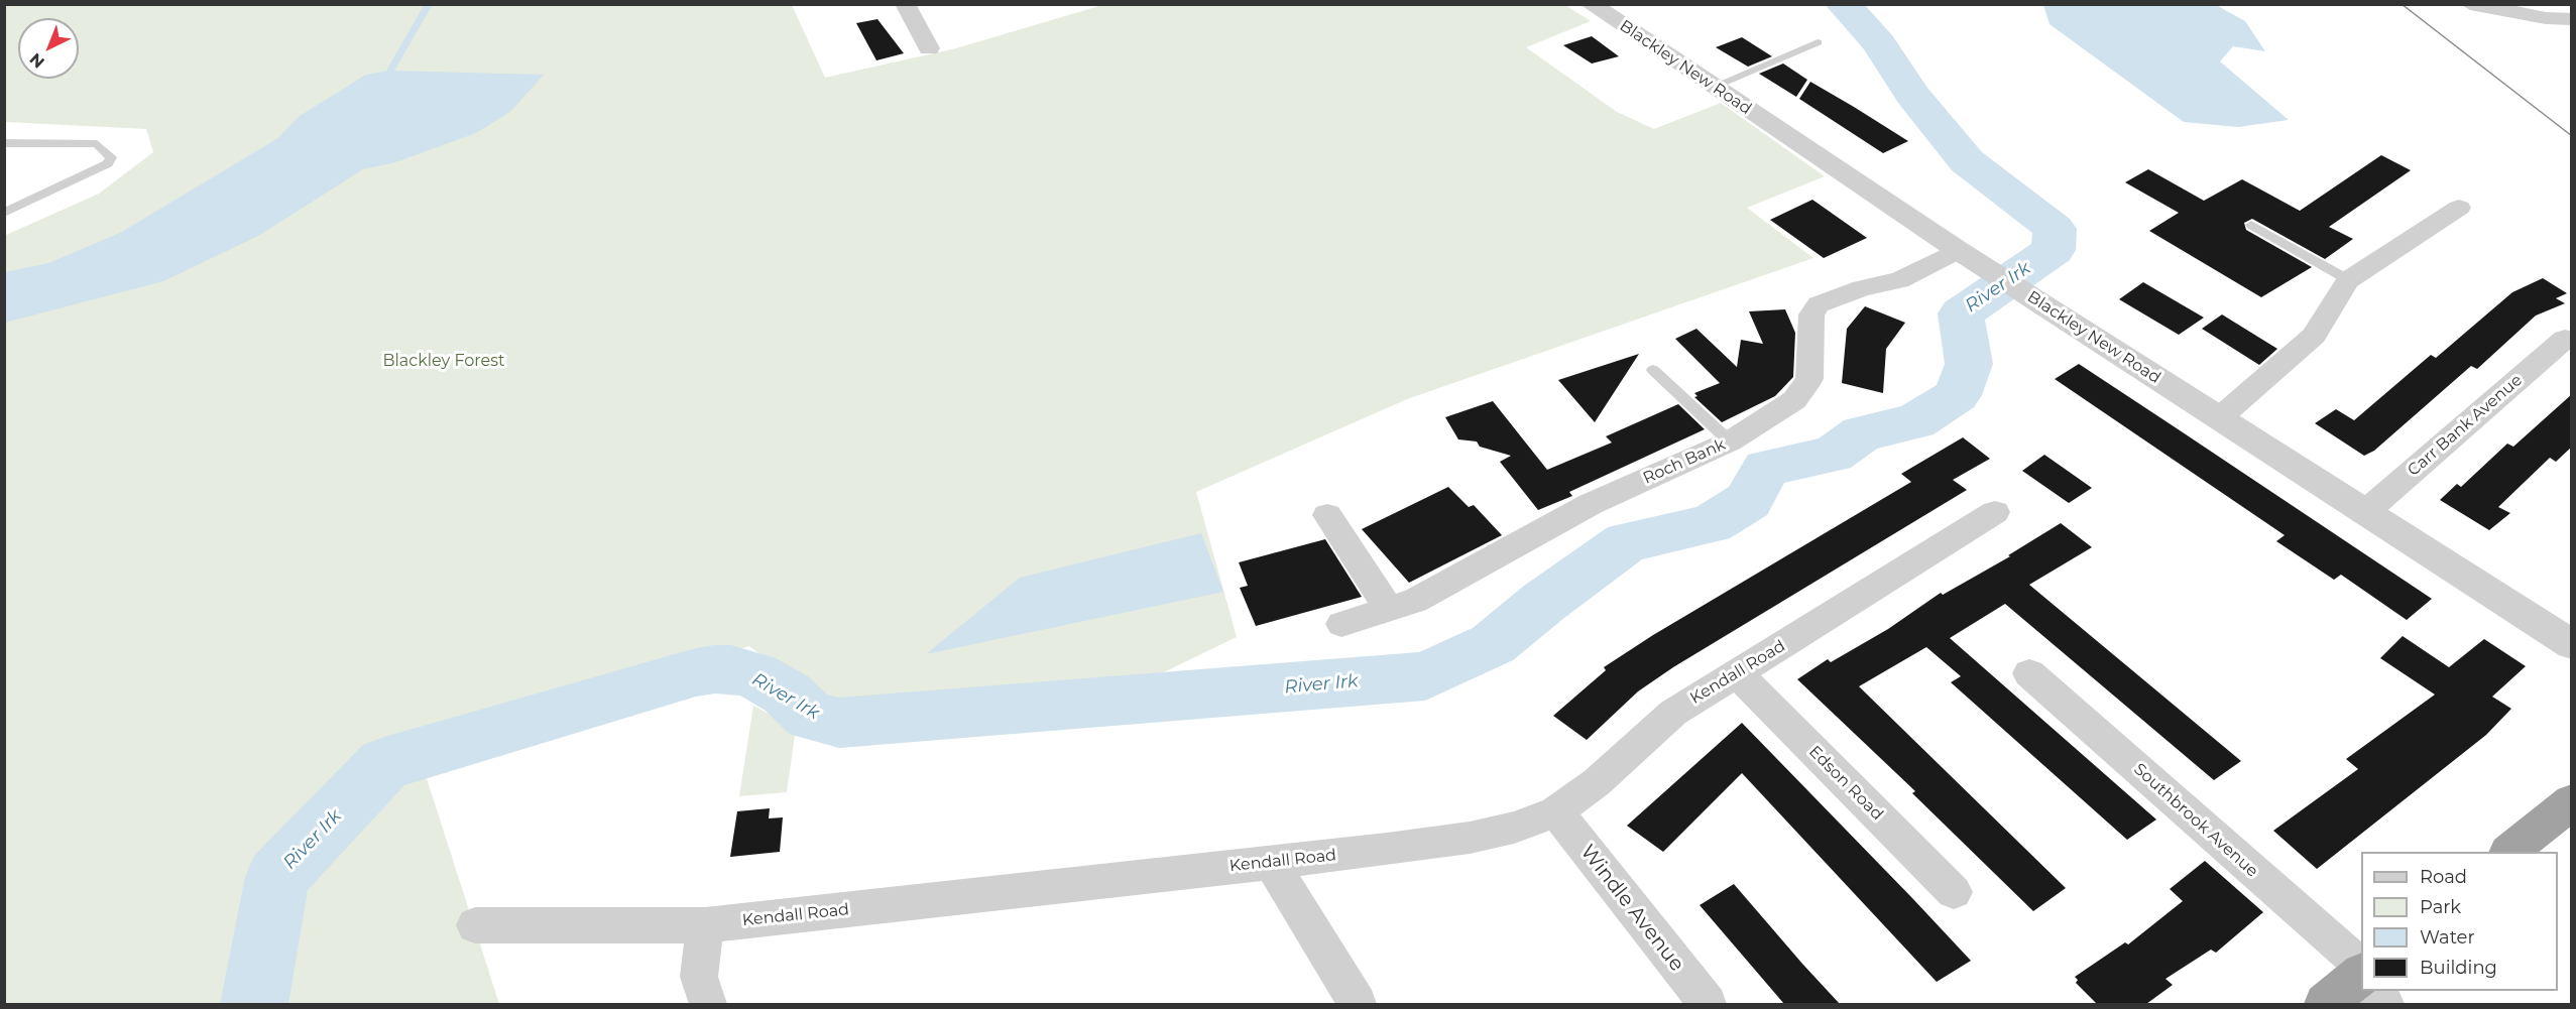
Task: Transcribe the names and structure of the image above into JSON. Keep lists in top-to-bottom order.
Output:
{
  "streets": {
    "street": [
      "Blackley New Road",
      "Carr Bank Avenue",
      "Roch Bank",
      "Kendall Road",
      "Edson Road",
      "Southbrook Avenue",
      "Windle Avenue"
    ]
  },
  "crossings": [
    ["Blackley New Road", "Carr Bank Avenue"],
    ["Blackley New Road", "Roch Bank"],
    ["Kendall Road", "Edson Road"],
    ["Kendall Road", "Windle Avenue"]
  ],
  "water": ["River Irk"],
  "parks": ["Blackley Forest"],
  "legend": [
    "Road",
    "Park",
    "Water",
    "Building"
  ],
  "north": "bottom left"
}
